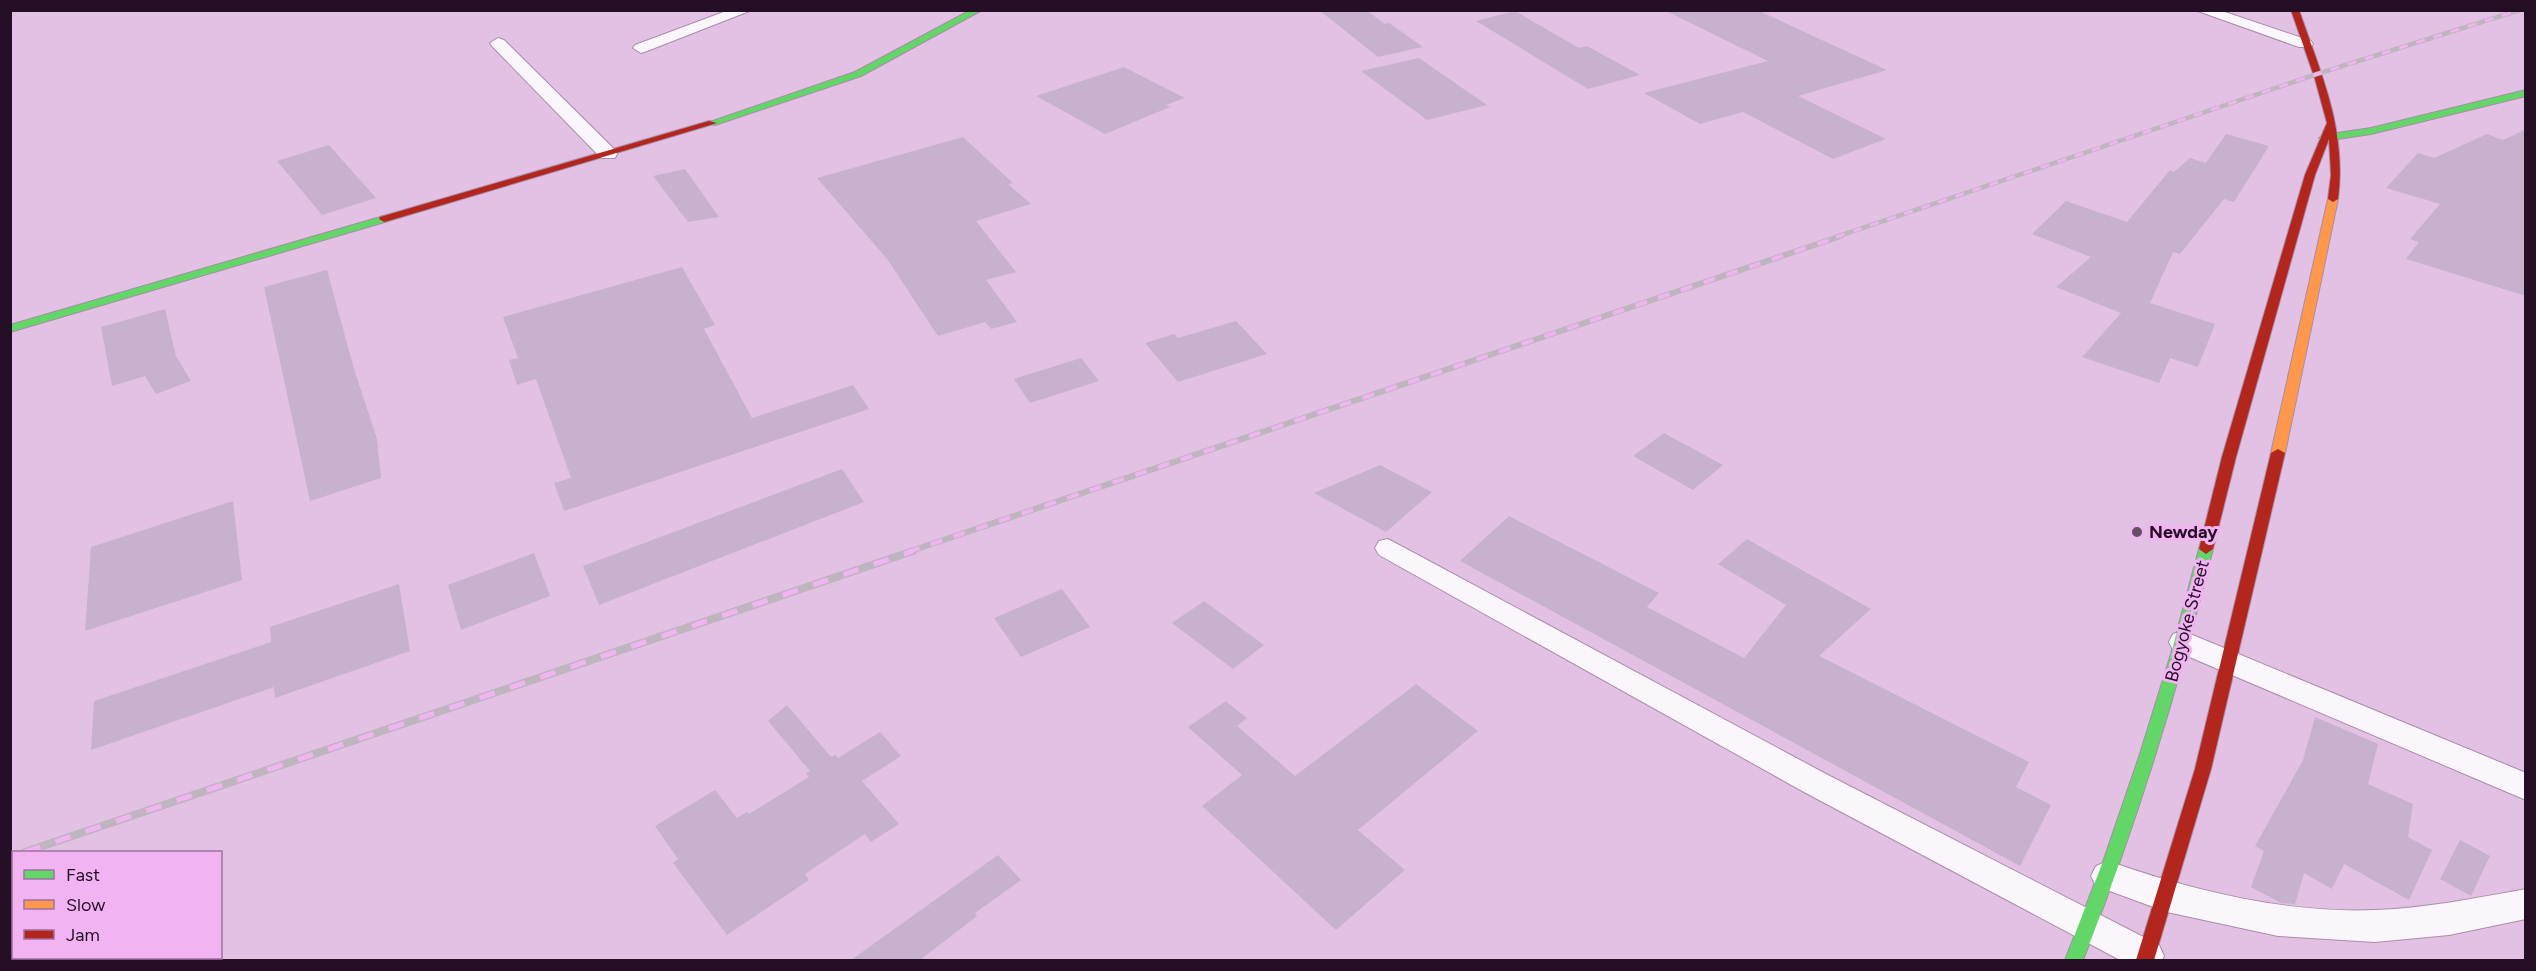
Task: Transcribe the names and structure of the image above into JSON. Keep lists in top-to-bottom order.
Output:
{
  "streets": {
    "main road": ["Bogyoke Street"]
  },
  "places": ["Newday"],
  "legend": ["Fast", "Slow", "Jam"]
}
